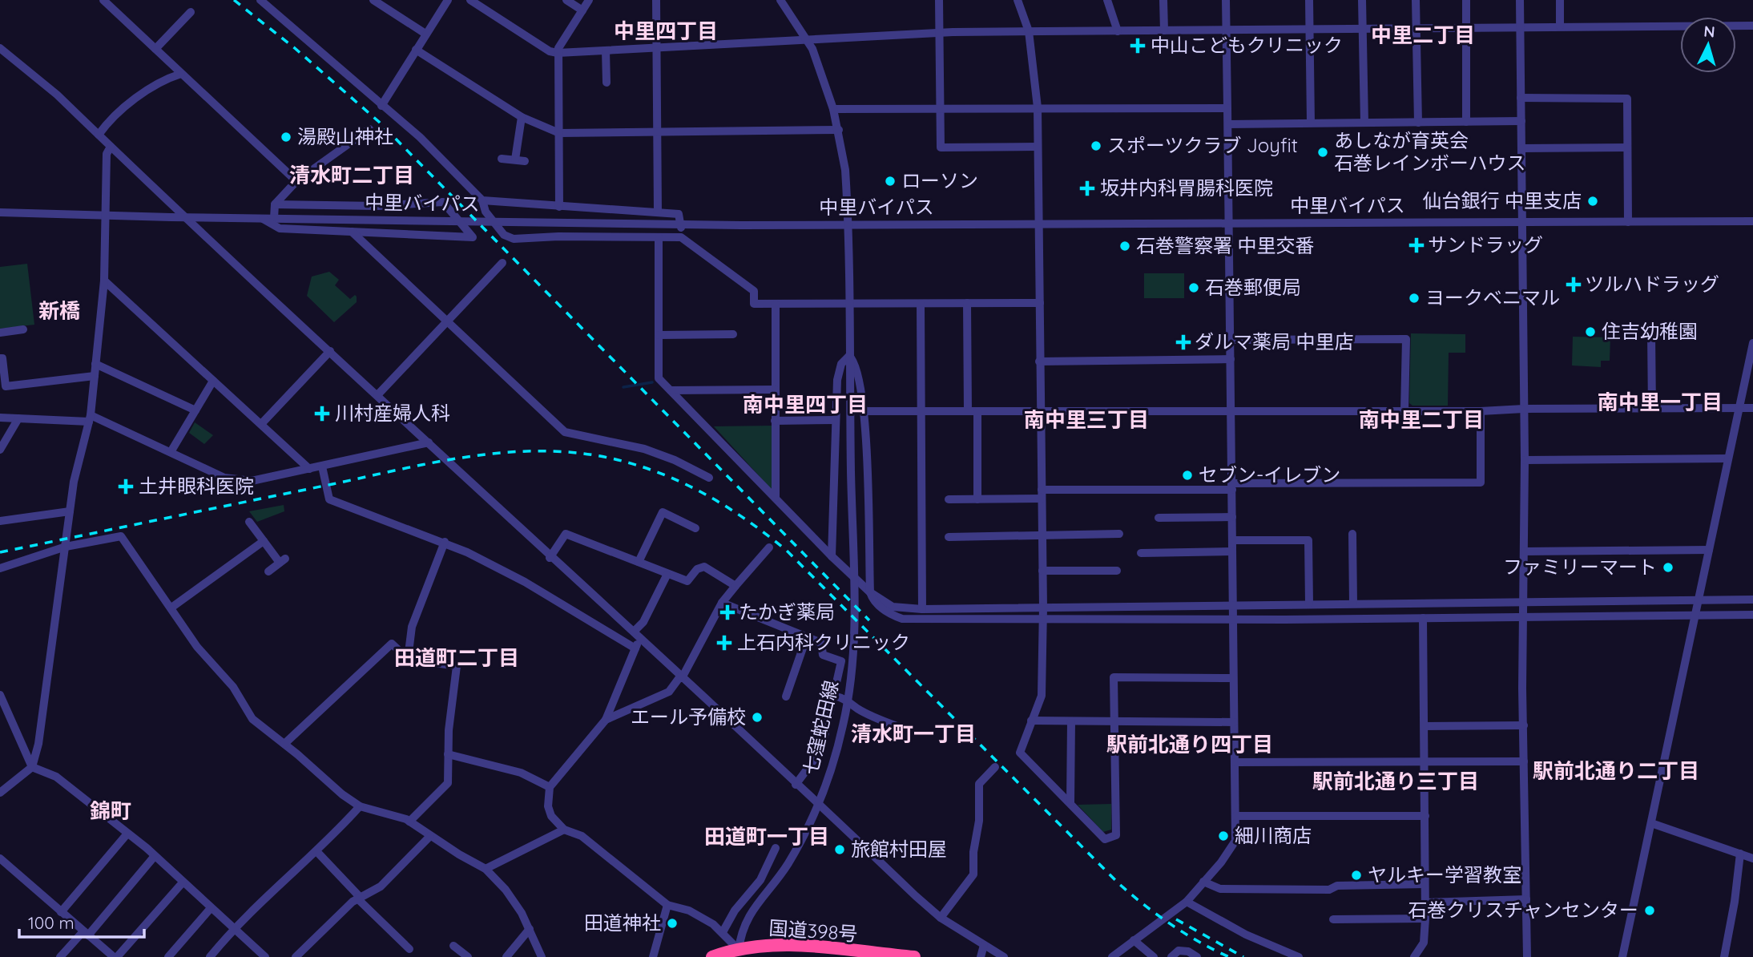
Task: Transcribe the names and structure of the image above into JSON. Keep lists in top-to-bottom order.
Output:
{
  "streets": {
    "highway": ["国道398号"],
    "street": ["中里バイパス", "七窪蛇田線"]
  },
  "crossings": [
    ["中里バイパス", "七窪蛇田線"],
    ["七窪蛇田線", "国道398号"]
  ],
  "districts": [
    "中里四丁目",
    "中里二丁目",
    "清水町二丁目",
    "新橋",
    "南中里一丁目",
    "南中里四丁目",
    "南中里三丁目",
    "南中里二丁目",
    "田道町二丁目",
    "清水町一丁目",
    "駅前北通り四丁目",
    "駅前北通り二丁目",
    "駅前北通り三丁目",
    "錦町",
    "田道町一丁目"
  ],
  "places": {
    "health": [
      "中山こどもクリニック",
      "坂井内科胃腸科医院",
      "サンドラッグ",
      "ツルハドラッグ",
      "ダルマ薬局 中里店",
      "川村産婦人科",
      "土井眼科医院",
      "たかぎ薬局",
      "上石内科クリニック"
    ],
    "other": [
      "湯殿山神社",
      "スポーツクラブ Joyfit",
      "あしなが育英会 石巻レインボーハウス",
      "ローソン",
      "仙台銀行 中里支店",
      "石巻警察署 中里交番",
      "石巻郵便局",
      "ヨークベニマル",
      "住吉幼稚園",
      "セブン-イレブン",
      "ファミリーマート",
      "エール予備校",
      "細川商店",
      "旅館村田屋",
      "ヤルキー学習教室",
      "石巻クリスチャンセンター",
      "田道神社"
    ]
  },
  "scale_bar": "100 m",
  "north": "top"
}
